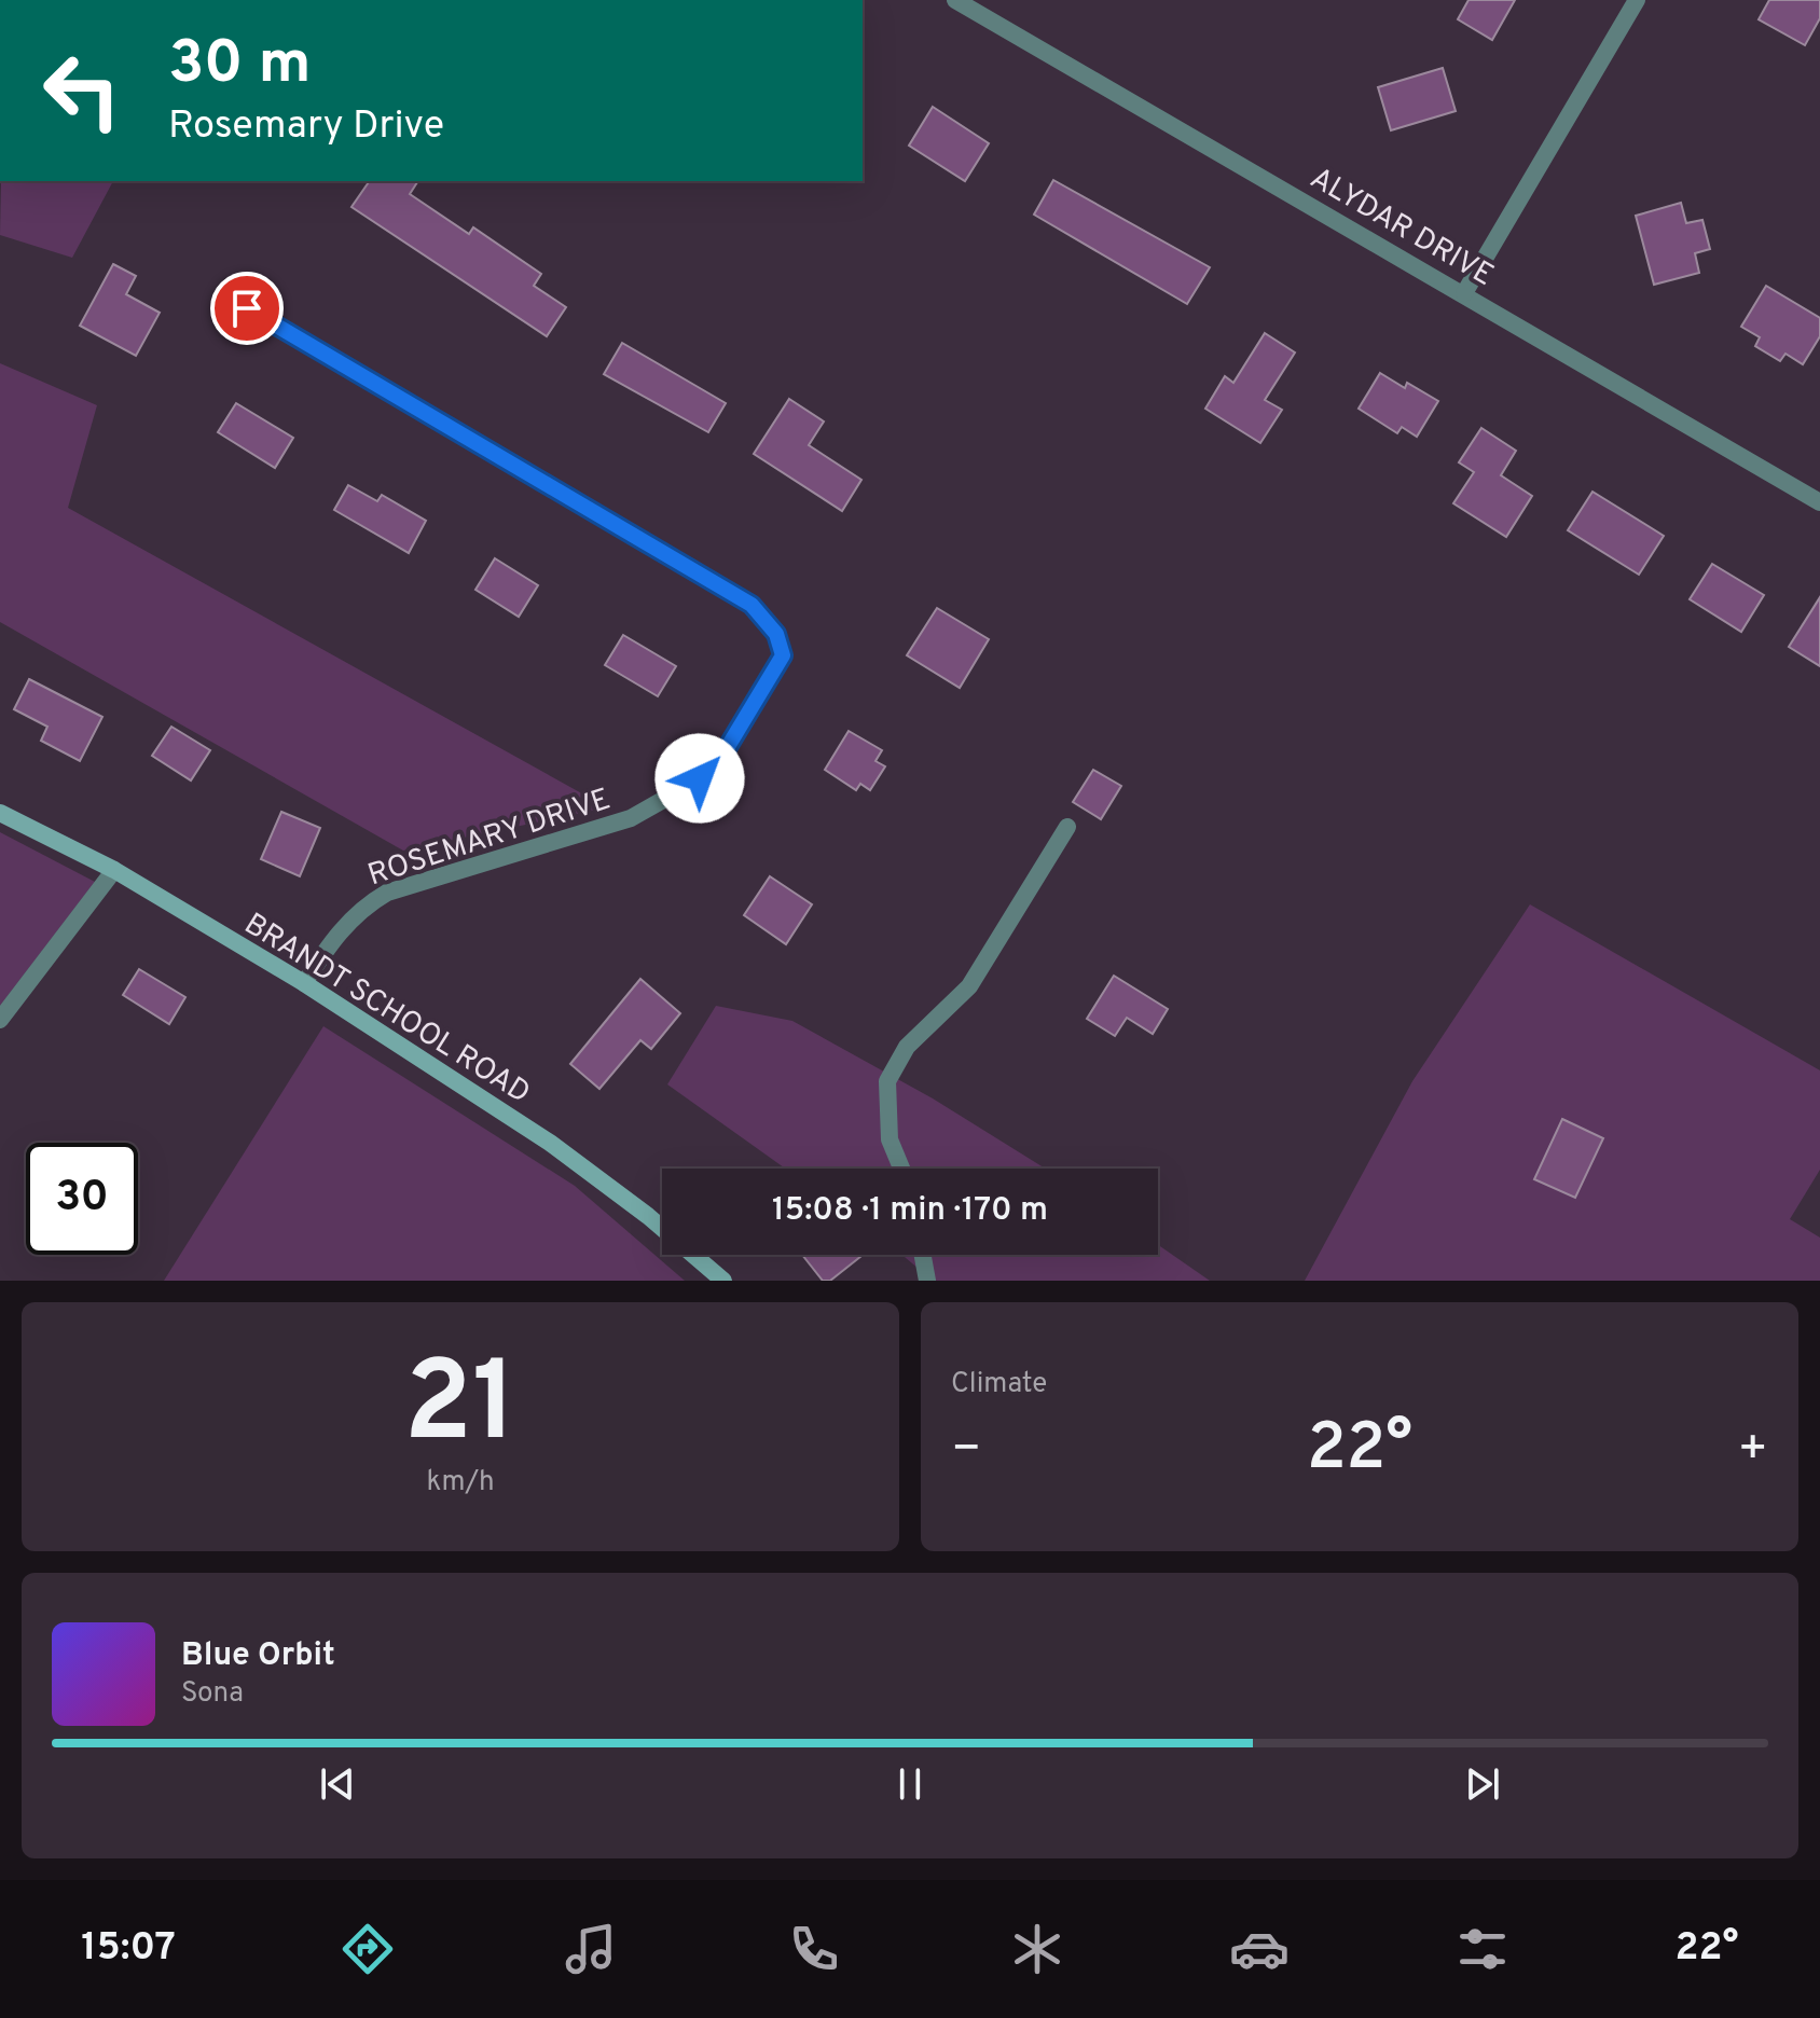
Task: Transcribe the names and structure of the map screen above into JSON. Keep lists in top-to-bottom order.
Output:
{
  "streets": {
    "street": ["ALYDAR DRIVE", "ROSEMARY DRIVE", "BRANDT SCHOOL ROAD"]
  },
  "crossings": [
    ["ROSEMARY DRIVE", "BRANDT SCHOOL ROAD"]
  ],
  "page": {
    "turn": ["30 m", "Rosemary Drive"],
    "limit": "30",
    "trip": "15:08 · 1 min · 170 m",
    "tile": [
      ["21", "km/h"],
      "Climate"
    ],
    "heat": ["−", "22°", "+"],
    "song": ["Blue Orbit", "Sona"],
    "tabs": ["15:07", "22°"]
  }
}
